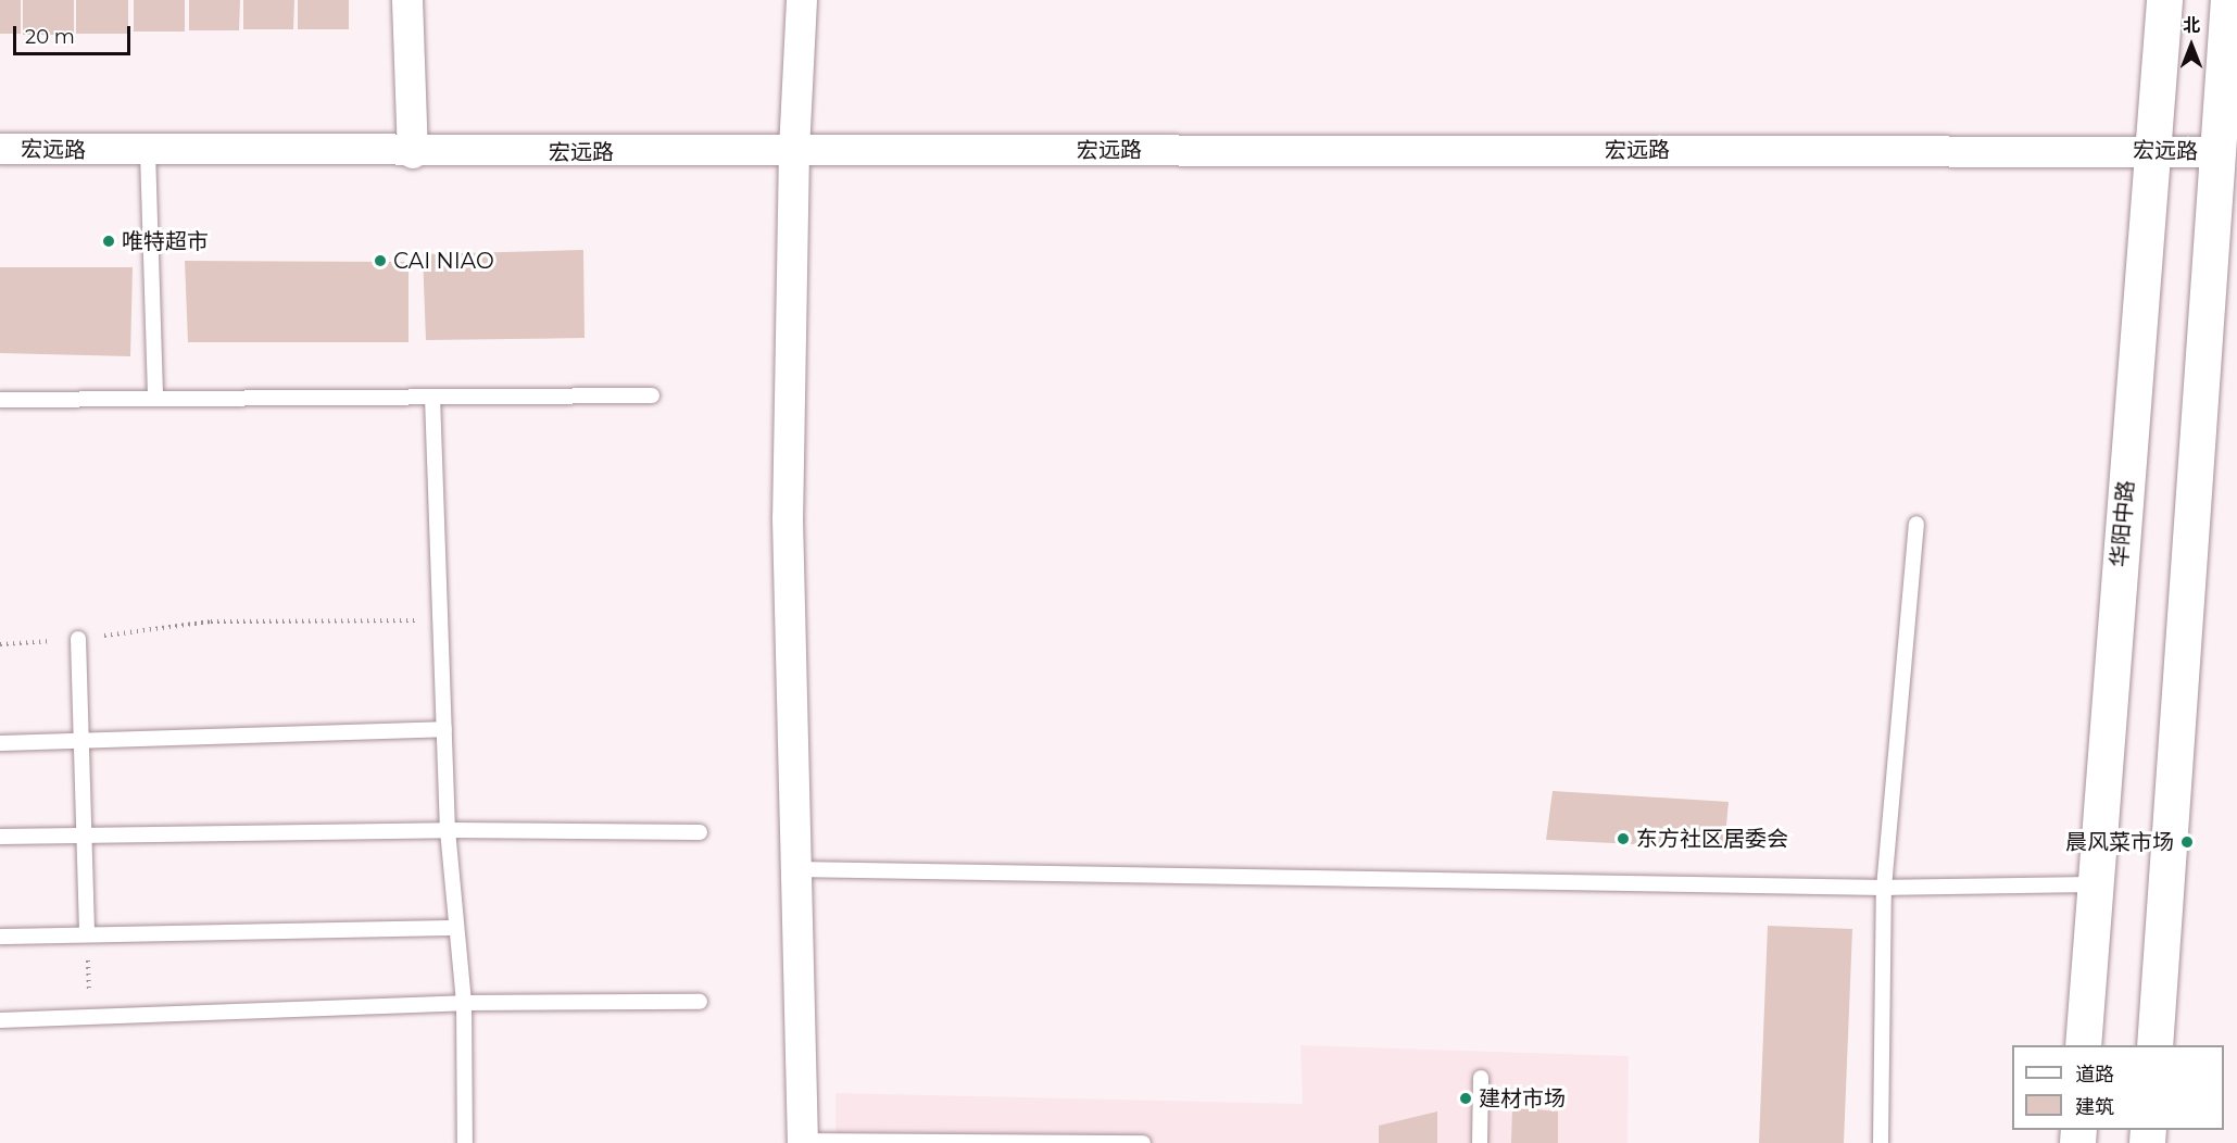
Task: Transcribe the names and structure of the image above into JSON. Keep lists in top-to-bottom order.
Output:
{
  "streets": {
    "main road": ["华阳中路"],
    "street": ["宏远路"]
  },
  "crossings": [
    ["宏远路", "华阳中路"]
  ],
  "places": [
    "唯特超市",
    "CAI NIAO",
    "东方社区居委会",
    "晨风菜市场",
    "建材市场"
  ],
  "legend": ["道路", "建筑"],
  "scale_bar": "20 m",
  "north": "top"
}
